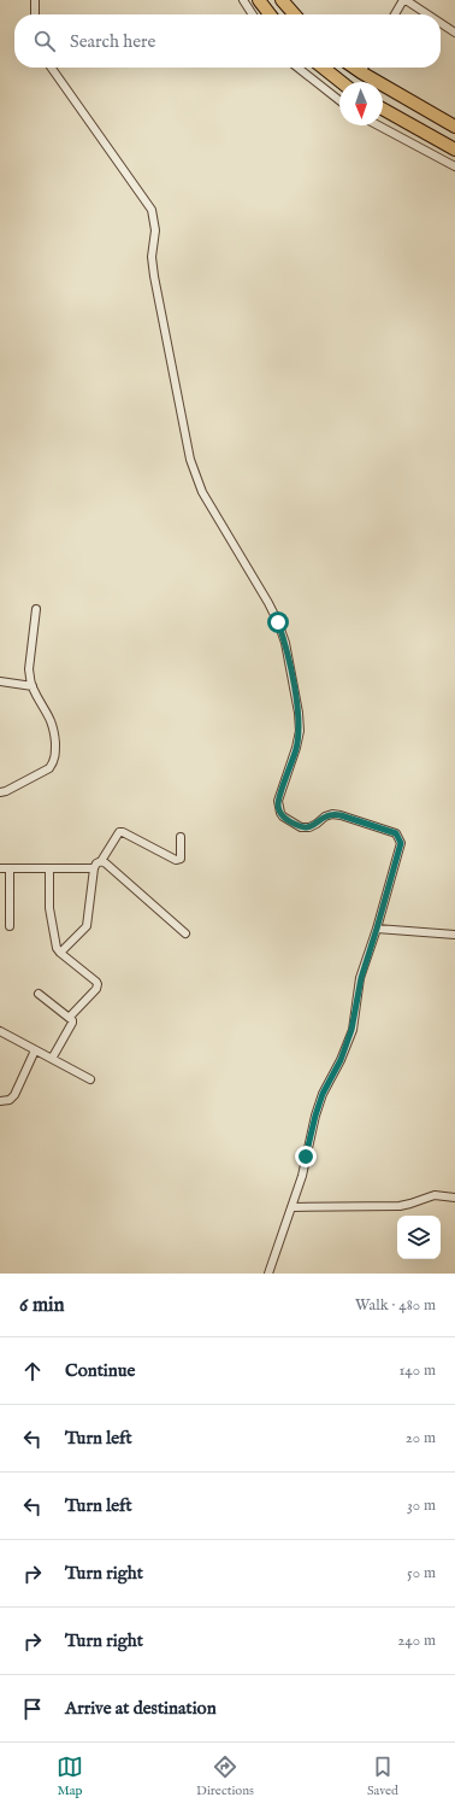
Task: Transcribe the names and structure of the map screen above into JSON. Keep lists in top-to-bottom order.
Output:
{
  "north": "bottom",
  "page": {
    "search": "Search here",
    "heading": ["6 min", "Walk · 480 m"],
    "list": [
      ["Continue", "140 m"],
      ["Turn left", "20 m"],
      ["Turn left", "30 m"],
      ["Turn right", "50 m"],
      ["Turn right", "240 m"],
      "Arrive at destination"
    ],
    "nav": ["Map", "Directions", "Saved"]
  }
}
